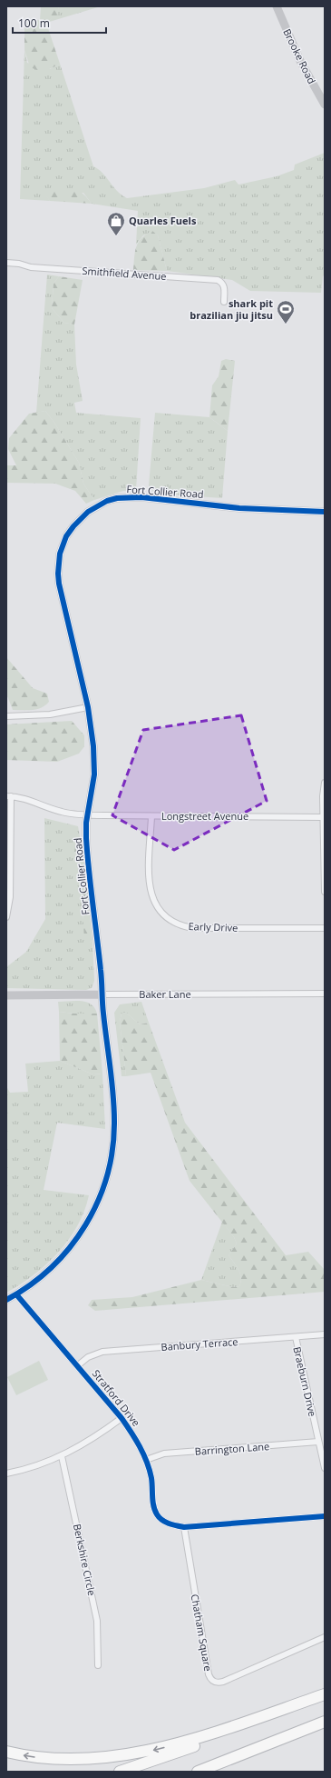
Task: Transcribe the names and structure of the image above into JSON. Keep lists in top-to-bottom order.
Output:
{
  "streets": {
    "street": [
      "Brooke Road",
      "Smithfield Avenue",
      "Fort Collier Road",
      "Longstreet Avenue",
      "Early Drive",
      "Baker Lane",
      "Banbury Terrace",
      "Braeburn Drive",
      "Stratford Drive",
      "Barrington Lane",
      "Berkshire Circle",
      "Chatham Square"
    ]
  },
  "crossings": [
    ["Fort Collier Road", "Longstreet Avenue"],
    ["Fort Collier Road", "Baker Lane"],
    ["Fort Collier Road", "Stratford Drive"],
    ["Longstreet Avenue", "Early Drive"],
    ["Banbury Terrace", "Braeburn Drive"],
    ["Banbury Terrace", "Stratford Drive"],
    ["Braeburn Drive", "Barrington Lane"],
    ["Stratford Drive", "Barrington Lane"],
    ["Stratford Drive", "Chatham Square"]
  ],
  "places": {
    "shop": ["Quarles Fuels"],
    "sports": ["shark pit brazilian jiu jitsu"]
  },
  "scale_bar": "100 m"
}
